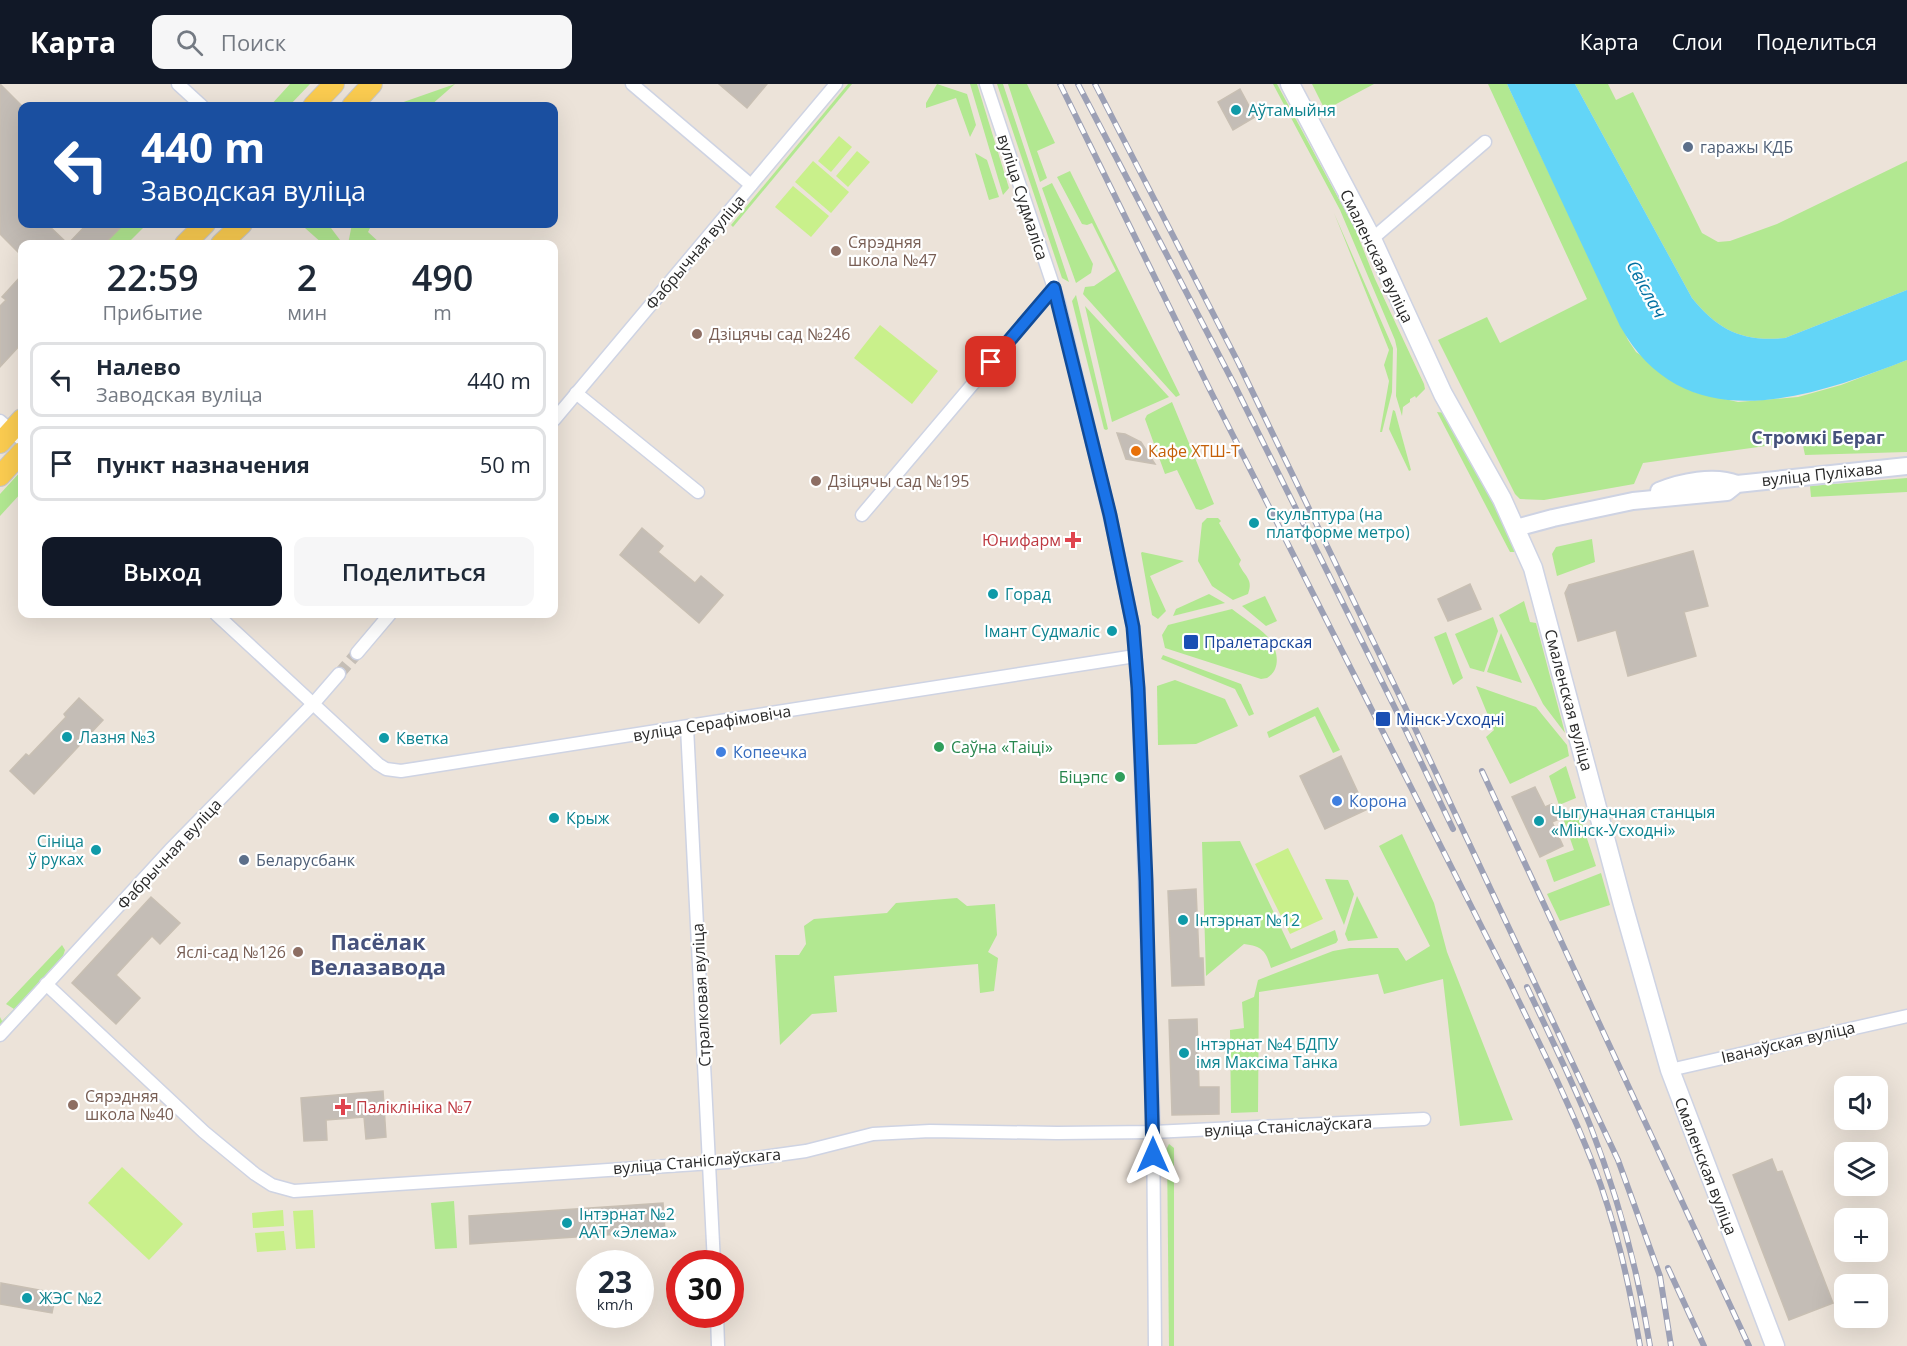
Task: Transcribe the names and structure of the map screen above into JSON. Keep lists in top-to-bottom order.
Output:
{
  "streets": {
    "main road": ["Смаленская вуліца"],
    "street": [
      "вуліца Судмаліса",
      "Фабрычная вуліца",
      "вуліца Пуліхава",
      "вуліца Серафімовіча",
      "Стралковая вуліца",
      "Іванаўская вуліца",
      "вуліца Станіслаўскага"
    ]
  },
  "crossings": [
    ["вуліца Судмаліса", "вуліца Серафімовіча"],
    ["вуліца Судмаліса", "вуліца Станіслаўскага"],
    ["Фабрычная вуліца", "вуліца Серафімовіча"],
    ["Фабрычная вуліца", "вуліца Станіслаўскага"],
    ["Смаленская вуліца", "вуліца Пуліхава"],
    ["Смаленская вуліца", "Іванаўская вуліца"],
    ["вуліца Серафімовіча", "Стралковая вуліца"],
    ["Стралковая вуліца", "вуліца Станіслаўскага"]
  ],
  "districts": ["Стромкі Бераг", "Пасёлак Велазавода"],
  "water": ["Свіслач"],
  "places": {
    "other": [
      "Аўтамыйня",
      "гаражы КДБ",
      "Сярэдняя школа №47",
      "Дзіцячы сад №246",
      "Кафе ХТШ-Т",
      "Дзіцячы сад №195",
      "Скульптура (на платформе метро)",
      "Горад",
      "Імант Судмаліс",
      "Лазня №3",
      "Кветка",
      "Саўна «Таіці»",
      "Копеечка",
      "Біцэпс",
      "Корона",
      "Крыж",
      "Чыгуначная станцыя «Мінск-Усходні»",
      "Сініца ў руках",
      "Беларусбанк",
      "Інтэрнат №12",
      "Яслі-сад №126",
      "Інтэрнат №4 БДПУ імя Максіма Танка",
      "Сярэдняя школа №40",
      "Інтэрнат №2 ААТ «Элема»",
      "ЖЭС №2"
    ],
    "health": ["Юнифарм", "Паліклініка №7"],
    "transit": ["Пралетарская", "Мінск-Усходні"]
  },
  "page": {
    "header": "Карта",
    "search": "Поиск",
    "nav": ["Карта", "Слои", "Поделиться"],
    "turn": ["440 m", "Заводская вуліца"],
    "eta": [
      "22:59",
      "Прибытие",
      "2",
      "мин",
      "490",
      "m"
    ],
    "list": [
      {
        "name": "Налево",
        "note": "Заводская вуліца",
        "value": "440 m"
      },
      {
        "name": "Пункт назначения",
        "value": "50 m"
      }
    ],
    "buttons": ["Выход", "Поделиться"],
    "map_buttons": ["+", "−"],
    "speed": "23 km/h",
    "limit": "30"
  }
}
